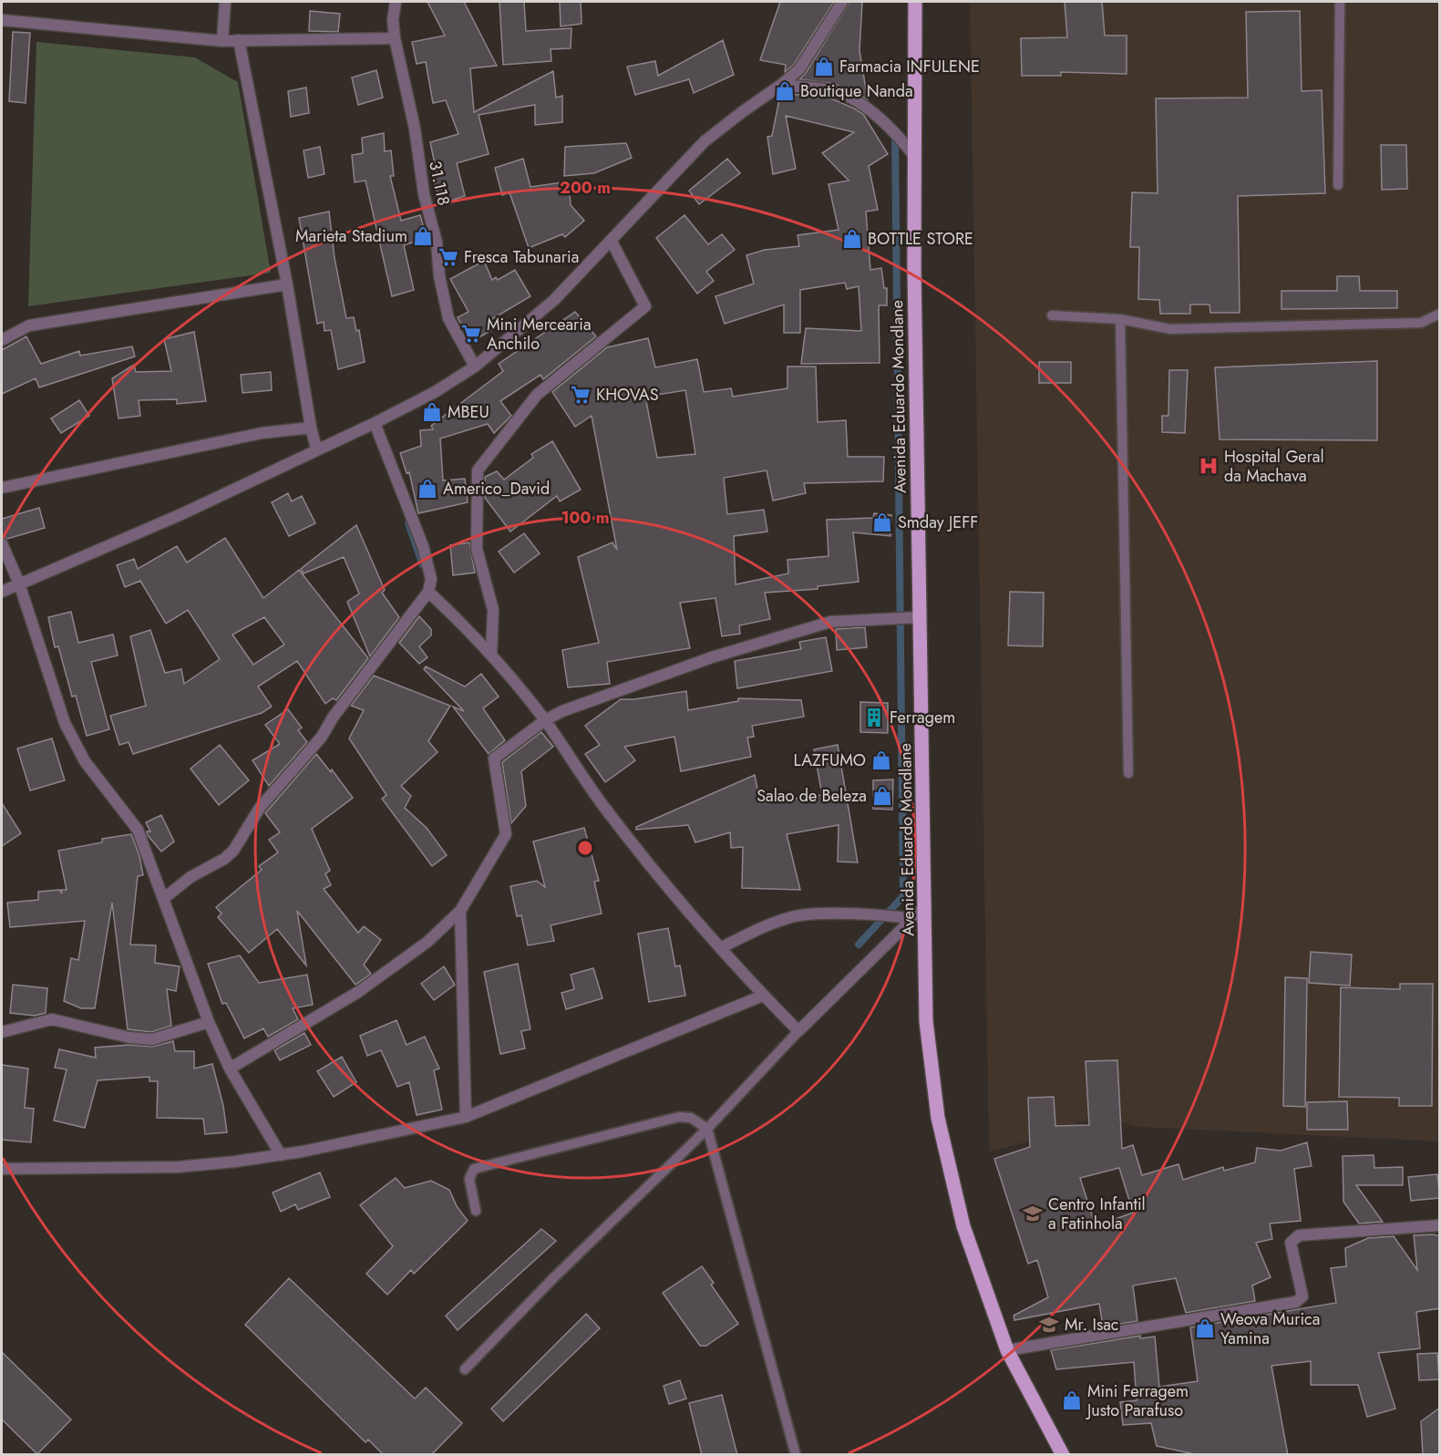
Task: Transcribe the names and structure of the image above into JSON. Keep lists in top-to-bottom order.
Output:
{
  "streets": {
    "main road": ["Avenida Eduardo Mondlane"],
    "street": ["31.118"]
  },
  "places": {
    "shop": [
      "Farmacia INFULENE",
      "Boutique Nanda",
      "Marieta Stadium",
      "BOTTLE STORE",
      "MBEU",
      "Americo_David",
      "Smday JEFF",
      "LAZFUMO",
      "Salao de Beleza",
      "Weova Murica Yamina",
      "Mini Ferragem Justo Parafuso"
    ],
    "supermarket": ["Fresca Tabunaria", "Mini Mercearia Anchilo", "KHOVAS"],
    "hospital": ["Hospital Geral da Machava"],
    "building": ["Ferragem"],
    "school or university": ["Centro Infantil a Fatinhola", "Mr. Isac"]
  },
  "rings": ["200 m", "100 m"]
}
